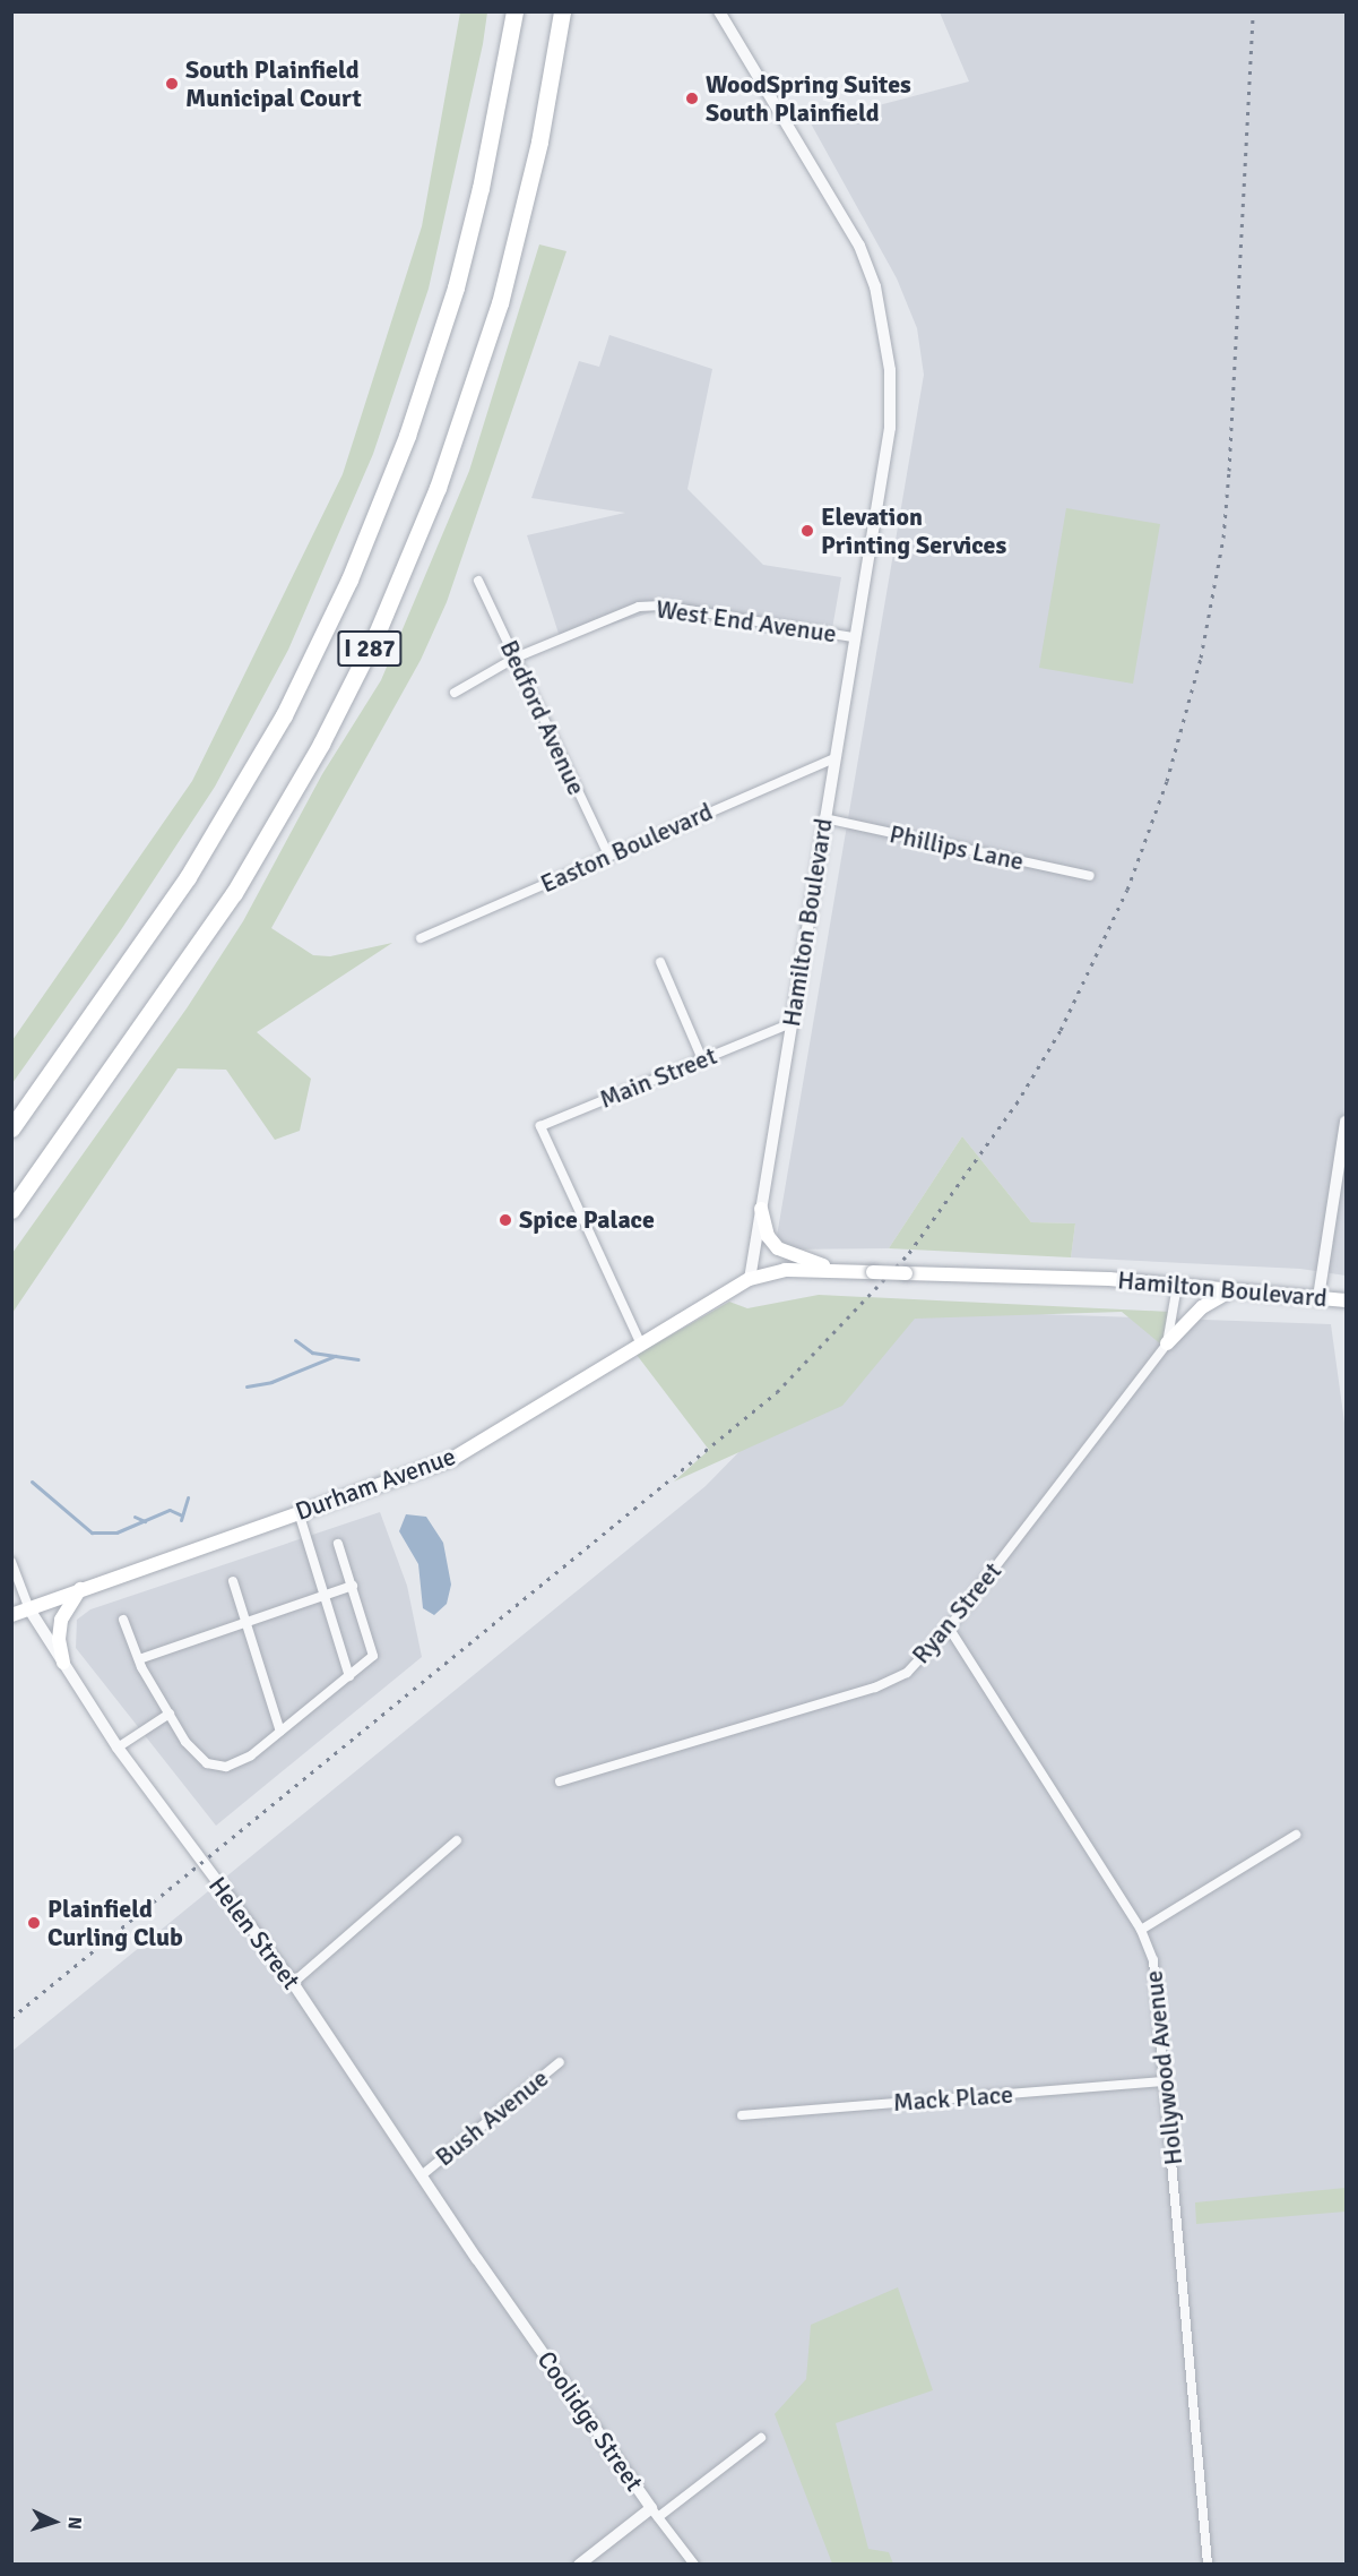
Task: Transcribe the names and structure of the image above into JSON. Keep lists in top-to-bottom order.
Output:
{
  "streets": {
    "highway": ["I 287"],
    "main road": ["Hamilton Boulevard", "Durham Avenue"],
    "street": [
      "West End Avenue",
      "Bedford Avenue",
      "Easton Boulevard",
      "Phillips Lane",
      "Main Street",
      "Ryan Street",
      "Helen Street",
      "Hollywood Avenue",
      "Mack Place",
      "Bush Avenue",
      "Coolidge Street"
    ]
  },
  "crossings": [
    ["West End Avenue", "Bedford Avenue"],
    ["West End Avenue", "Hamilton Boulevard"],
    ["Bedford Avenue", "Easton Boulevard"],
    ["Easton Boulevard", "Hamilton Boulevard"],
    ["Phillips Lane", "Hamilton Boulevard"],
    ["Hamilton Boulevard", "Main Street"],
    ["Hamilton Boulevard", "Durham Avenue"],
    ["Hamilton Boulevard", "Ryan Street"],
    ["Main Street", "Durham Avenue"],
    ["Durham Avenue", "Helen Street"],
    ["Ryan Street", "Hollywood Avenue"],
    ["Helen Street", "Bush Avenue"],
    ["Helen Street", "Coolidge Street"],
    ["Hollywood Avenue", "Mack Place"]
  ],
  "places": [
    "South Plainfield Municipal Court",
    "WoodSpring Suites South Plainfield",
    "Elevation Printing Services",
    "Spice Palace",
    "Plainfield Curling Club"
  ],
  "north": "right"
}
